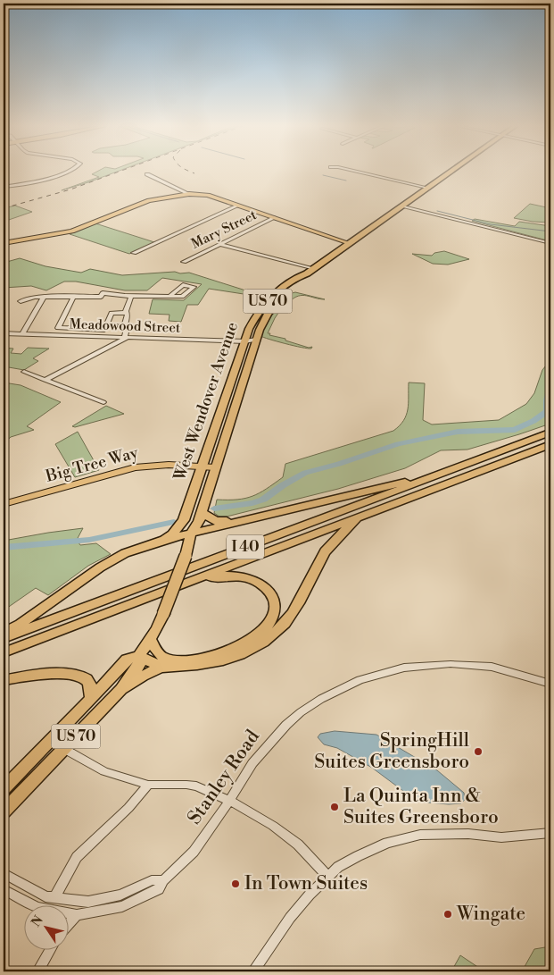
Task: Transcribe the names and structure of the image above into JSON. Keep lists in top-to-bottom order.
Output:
{
  "streets": {
    "highway": ["US 70", "West Wendover Avenue", "I 40"],
    "main road": ["Big Tree Way"],
    "street": ["Mary Street", "Meadowood Street", "Stanley Road"]
  },
  "crossings": [
    ["Meadowood Street", "West Wendover Avenue"],
    ["West Wendover Avenue", "Big Tree Way"]
  ],
  "places": [
    "SpringHill Suites Greensboro",
    "La Quinta Inn & Suites Greensboro",
    "In Town Suites",
    "Wingate"
  ],
  "north": "top left"
}
